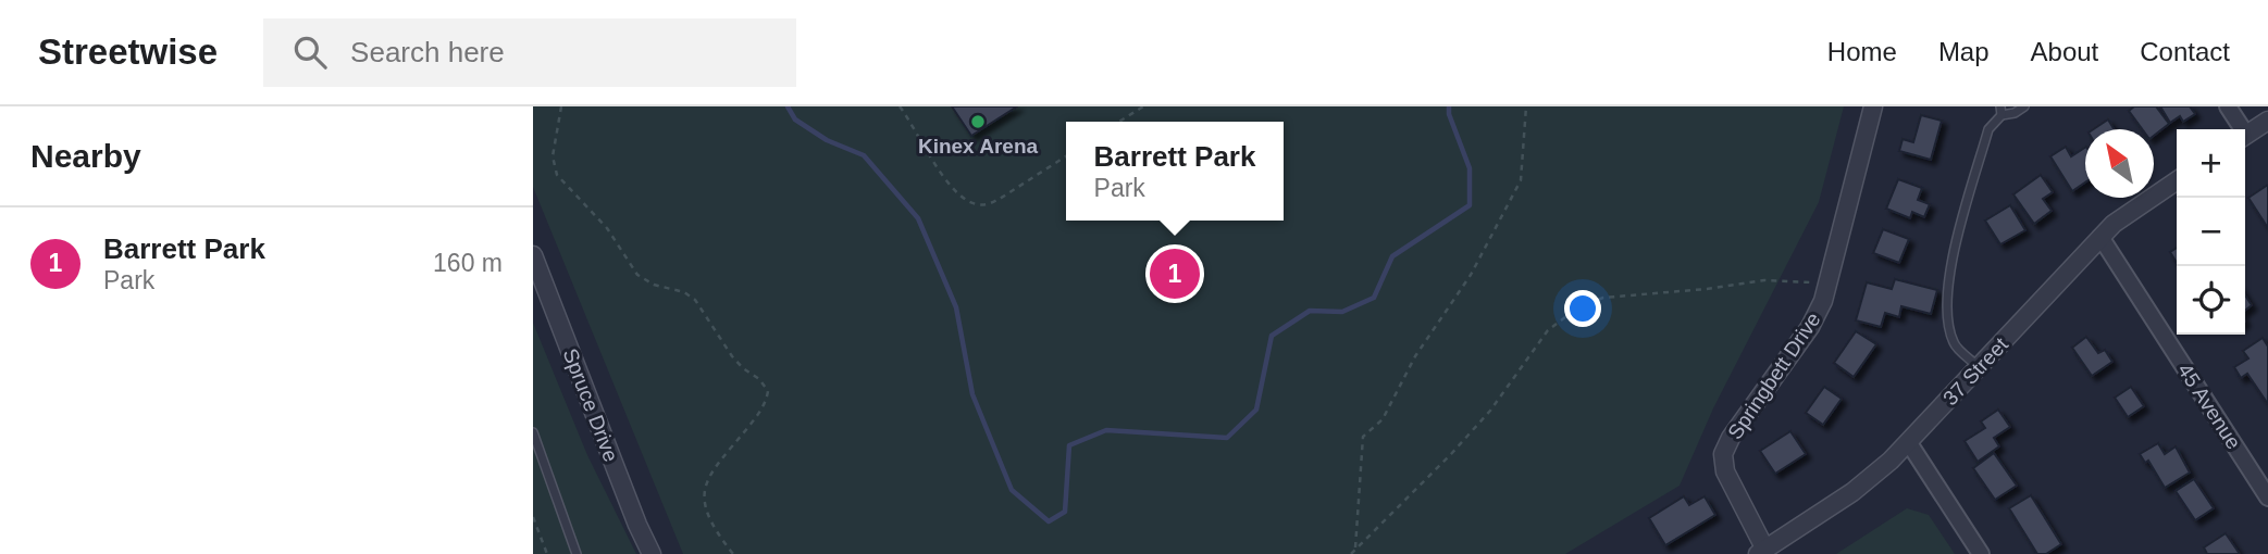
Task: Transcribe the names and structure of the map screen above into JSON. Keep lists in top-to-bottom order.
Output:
{
  "streets": {
    "street": [
      "37 Street",
      "Springbett Drive",
      "Spruce Drive",
      "45 Avenue"
    ]
  },
  "crossings": [
    ["37 Street", "Springbett Drive"],
    ["37 Street", "45 Avenue"]
  ],
  "places": ["Kinex Arena"],
  "north": "top left",
  "page": {
    "header": "Streetwise",
    "search": "Search here",
    "nav": [
      "Home",
      "Map",
      "About",
      "Contact"
    ],
    "heading": "Nearby",
    "popup": ["Barrett Park", "Park"],
    "map_buttons": ["+", "−"],
    "list": [
      {
        "mark": "1",
        "name": "Barrett Park",
        "note": "Park",
        "value": "160 m"
      }
    ],
    "pins": "1"
  }
}
